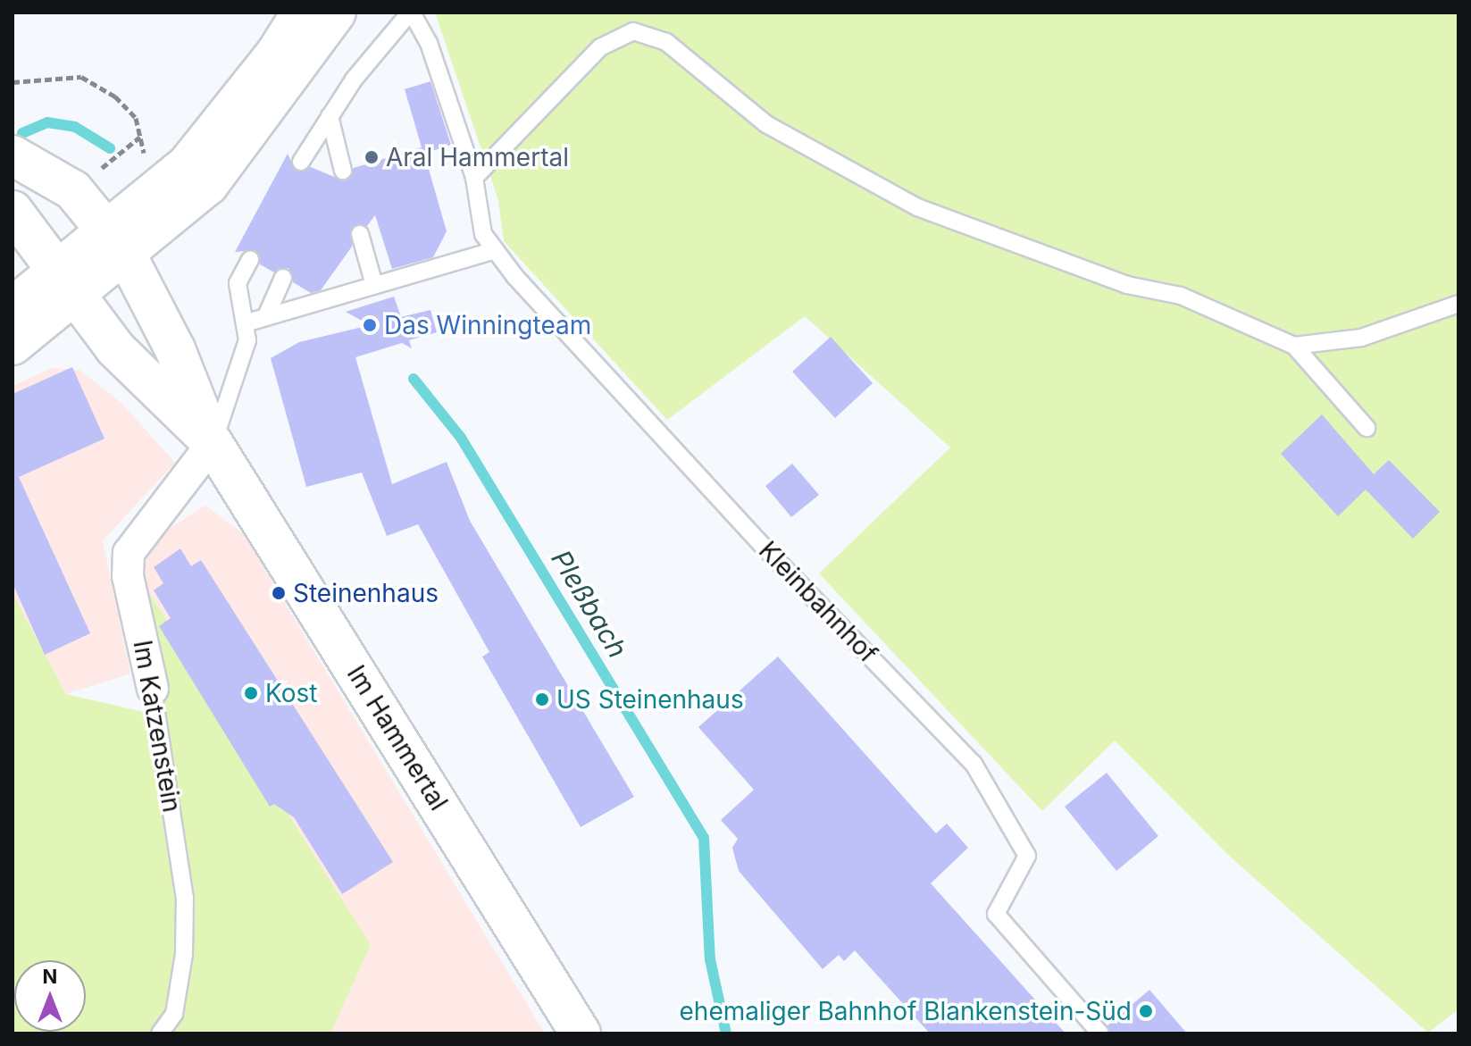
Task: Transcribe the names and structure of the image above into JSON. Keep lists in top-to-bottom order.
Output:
{
  "streets": {
    "main road": ["Im Hammertal"],
    "street": ["Im Katzenstein"],
    "lane": ["Kleinbahnhof"]
  },
  "crossings": [
    ["Im Katzenstein", "Im Hammertal"]
  ],
  "water": ["Pleßbach"],
  "places": [
    "Aral Hammertal",
    "Das Winningteam",
    "Steinenhaus",
    "Kost",
    "US Steinenhaus",
    "ehemaliger Bahnhof Blankenstein-Süd"
  ],
  "north": "top"
}
